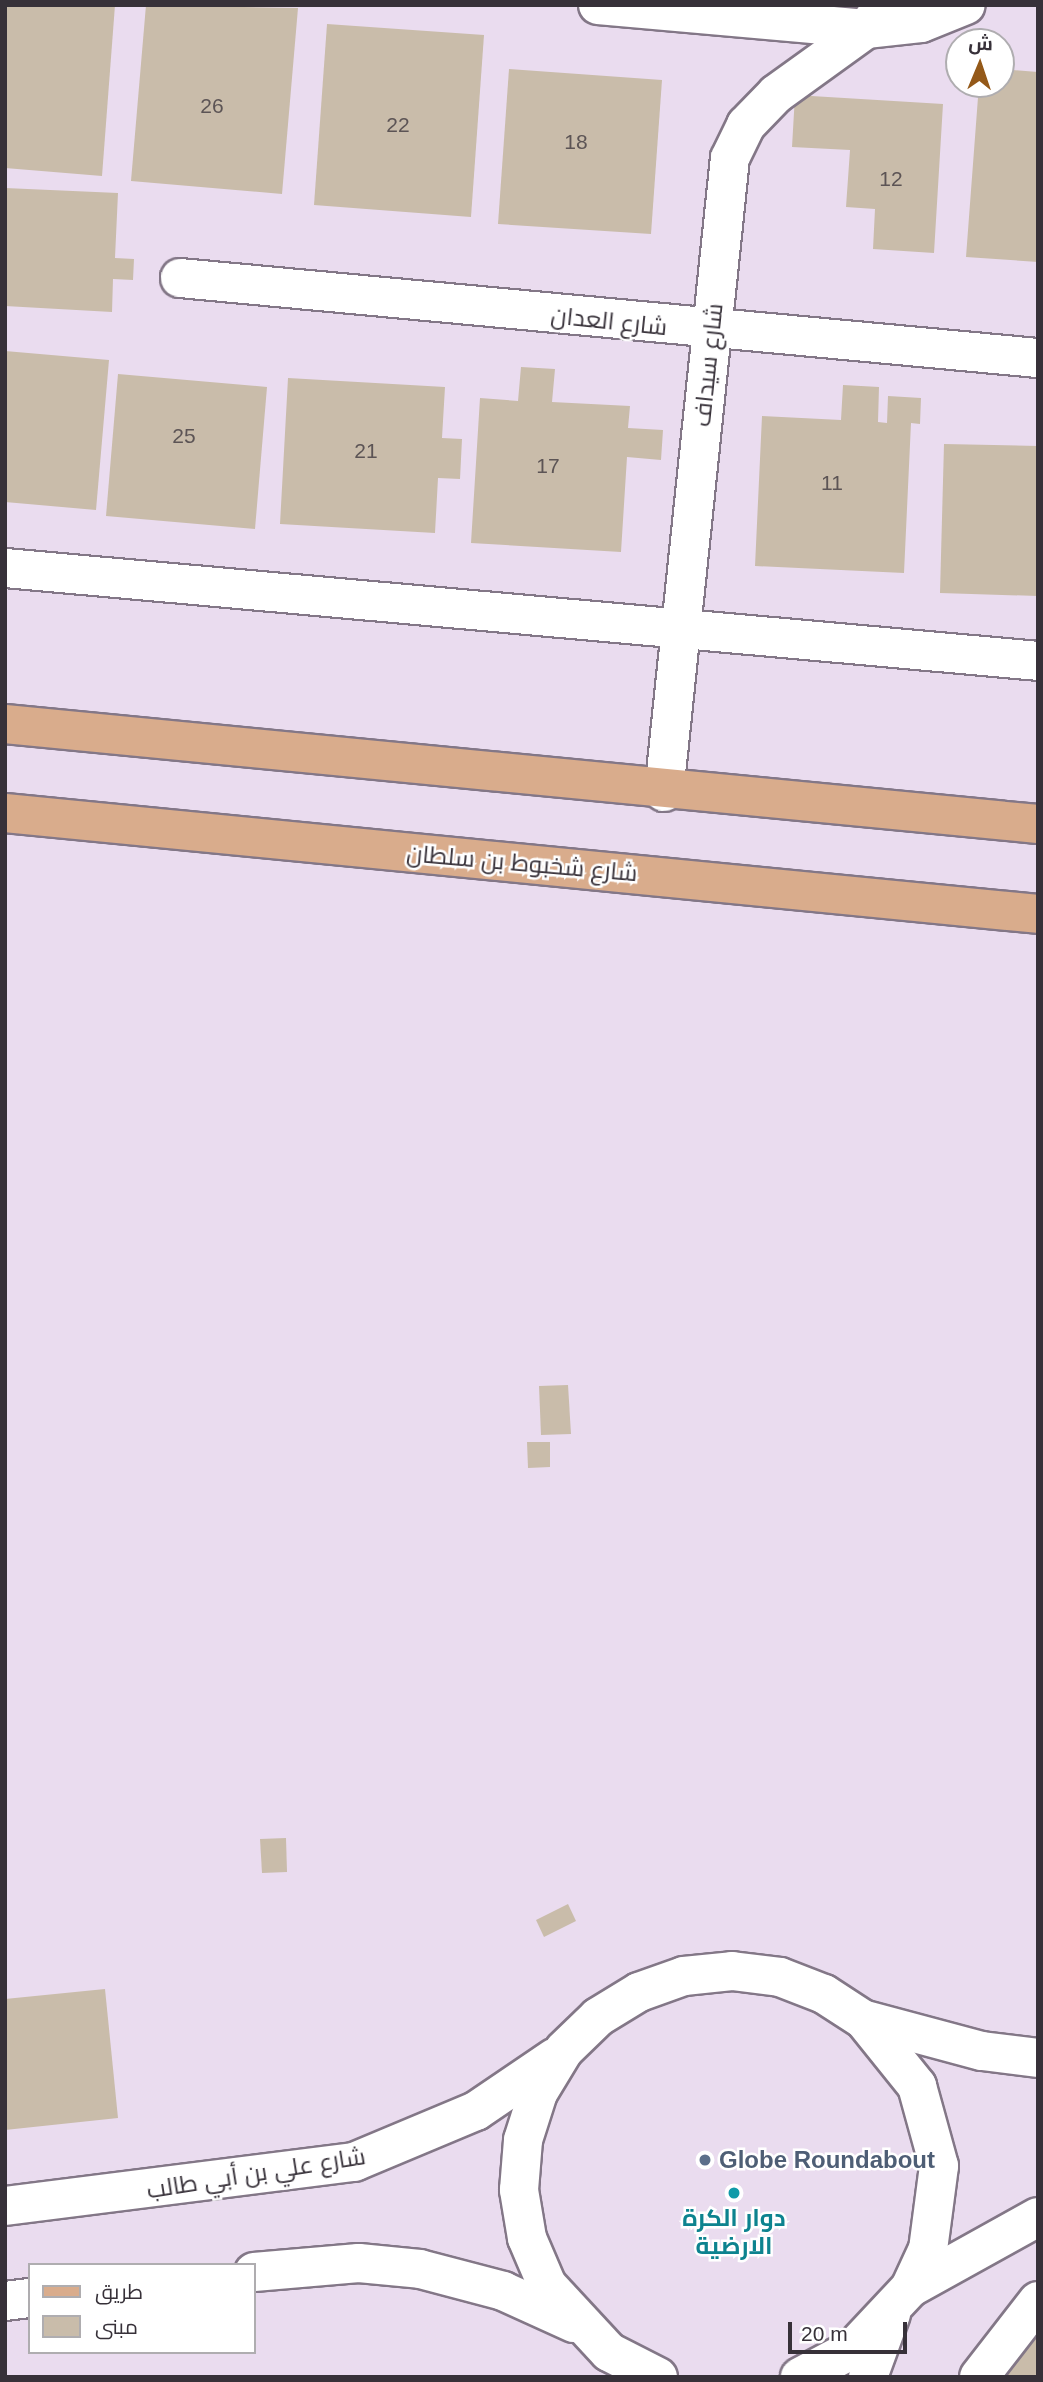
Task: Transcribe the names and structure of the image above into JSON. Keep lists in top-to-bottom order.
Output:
{
  "streets": {
    "main road": ["شارع شخبوط بن سلطان"],
    "street": ["شارع العدان", "شارع سيداف", "شارع علي بن أبي طالب"]
  },
  "crossings": [
    ["شارع العدان", "شارع سيداف"]
  ],
  "places": ["Globe Roundabout", "دوار الكرة الارضية"],
  "house_numbers": [
    "26",
    "22",
    "18",
    "12",
    "25",
    "21",
    "17",
    "11"
  ],
  "legend": ["طريق", "مبنى"],
  "scale_bar": "20 m",
  "north": "top"
}
